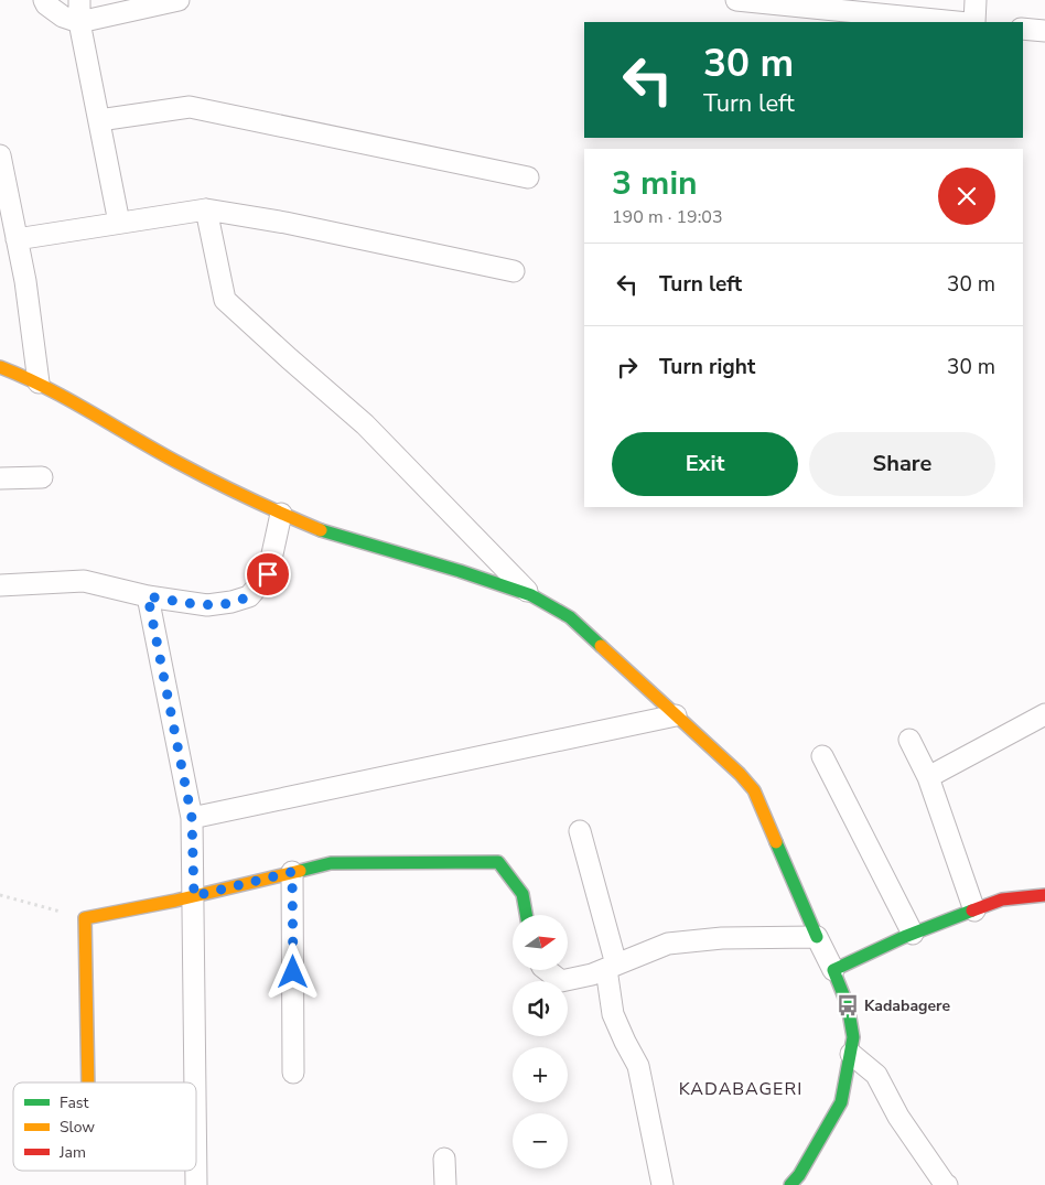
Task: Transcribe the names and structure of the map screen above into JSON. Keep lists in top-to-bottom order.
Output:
{
  "districts": ["KADABAGERI"],
  "places": {
    "bus stop": ["Kadabagere"]
  },
  "legend": ["Fast", "Slow", "Jam"],
  "north": "right",
  "page": {
    "turn": ["30 m", "Turn left"],
    "heading": ["3 min", "190 m · 19:03"],
    "list": [
      {
        "name": "Turn left",
        "value": "30 m"
      },
      {
        "name": "Turn right",
        "value": "30 m"
      }
    ],
    "buttons": ["Exit", "Share"],
    "map_buttons": ["+", "−"]
  }
}
